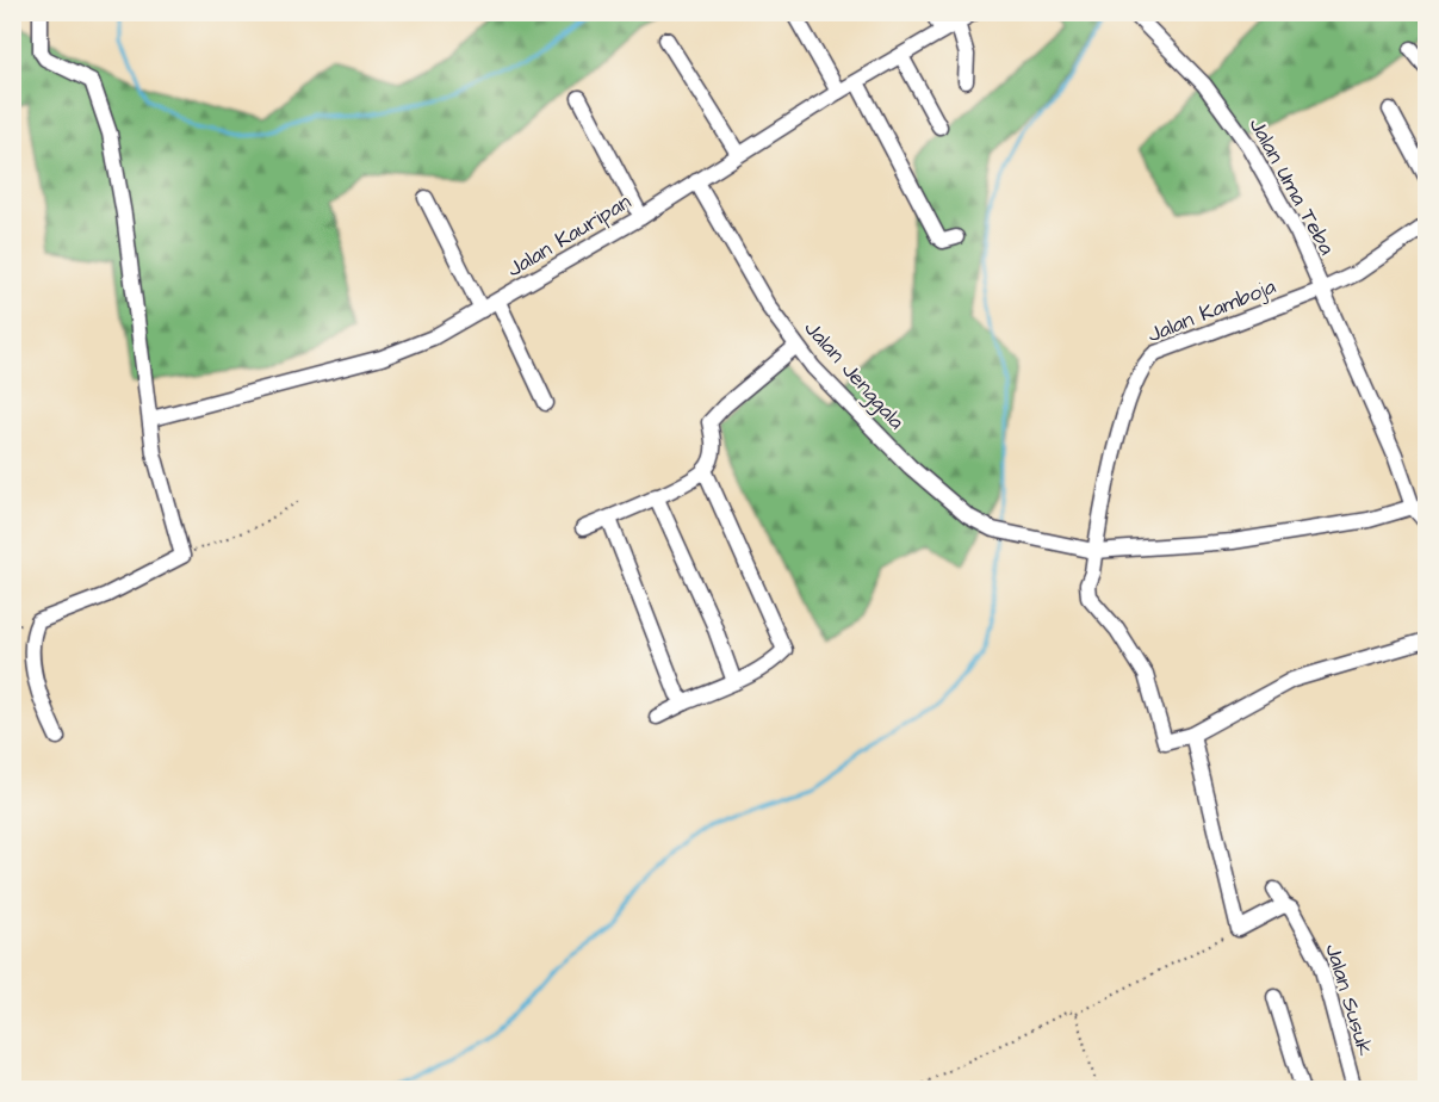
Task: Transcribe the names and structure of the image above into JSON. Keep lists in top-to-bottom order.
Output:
{
  "streets": {
    "street": [
      "Jalan Uma Teba",
      "Jalan Kauripan",
      "Jalan Kamboja",
      "Jalan Jenggala",
      "Jalan Susuk"
    ]
  },
  "crossings": [
    ["Jalan Uma Teba", "Jalan Kamboja"],
    ["Jalan Kauripan", "Jalan Jenggala"],
    ["Jalan Kamboja", "Jalan Jenggala"]
  ]
}
